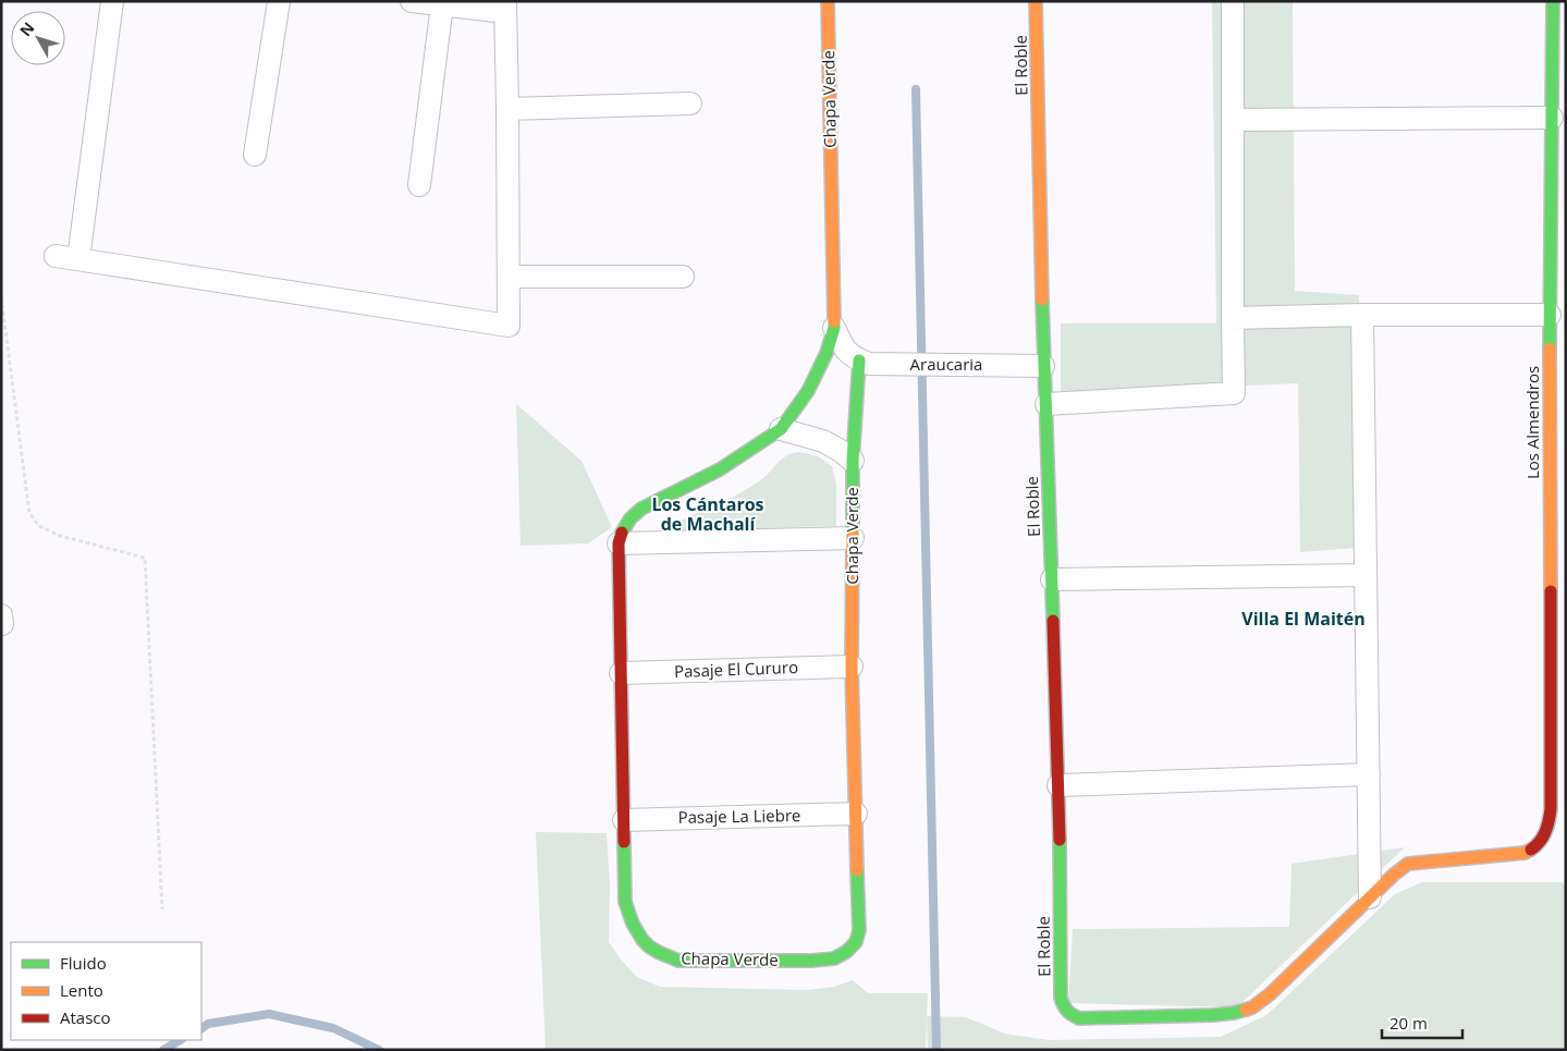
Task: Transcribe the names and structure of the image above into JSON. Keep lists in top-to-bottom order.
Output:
{
  "streets": {
    "street": [
      "El Roble",
      "Chapa Verde",
      "Araucaria",
      "Los Almendros",
      "Pasaje El Cururo",
      "Pasaje La Liebre"
    ]
  },
  "crossings": [
    ["El Roble", "Araucaria"],
    ["El Roble", "Los Almendros"],
    ["Chapa Verde", "Araucaria"],
    ["Chapa Verde", "Pasaje El Cururo"],
    ["Chapa Verde", "Pasaje La Liebre"]
  ],
  "districts": ["Los Cántaros de Machalí", "Villa El Maitén"],
  "legend": ["Fluido", "Lento", "Atasco"],
  "scale_bar": "20 m",
  "north": "top left"
}
